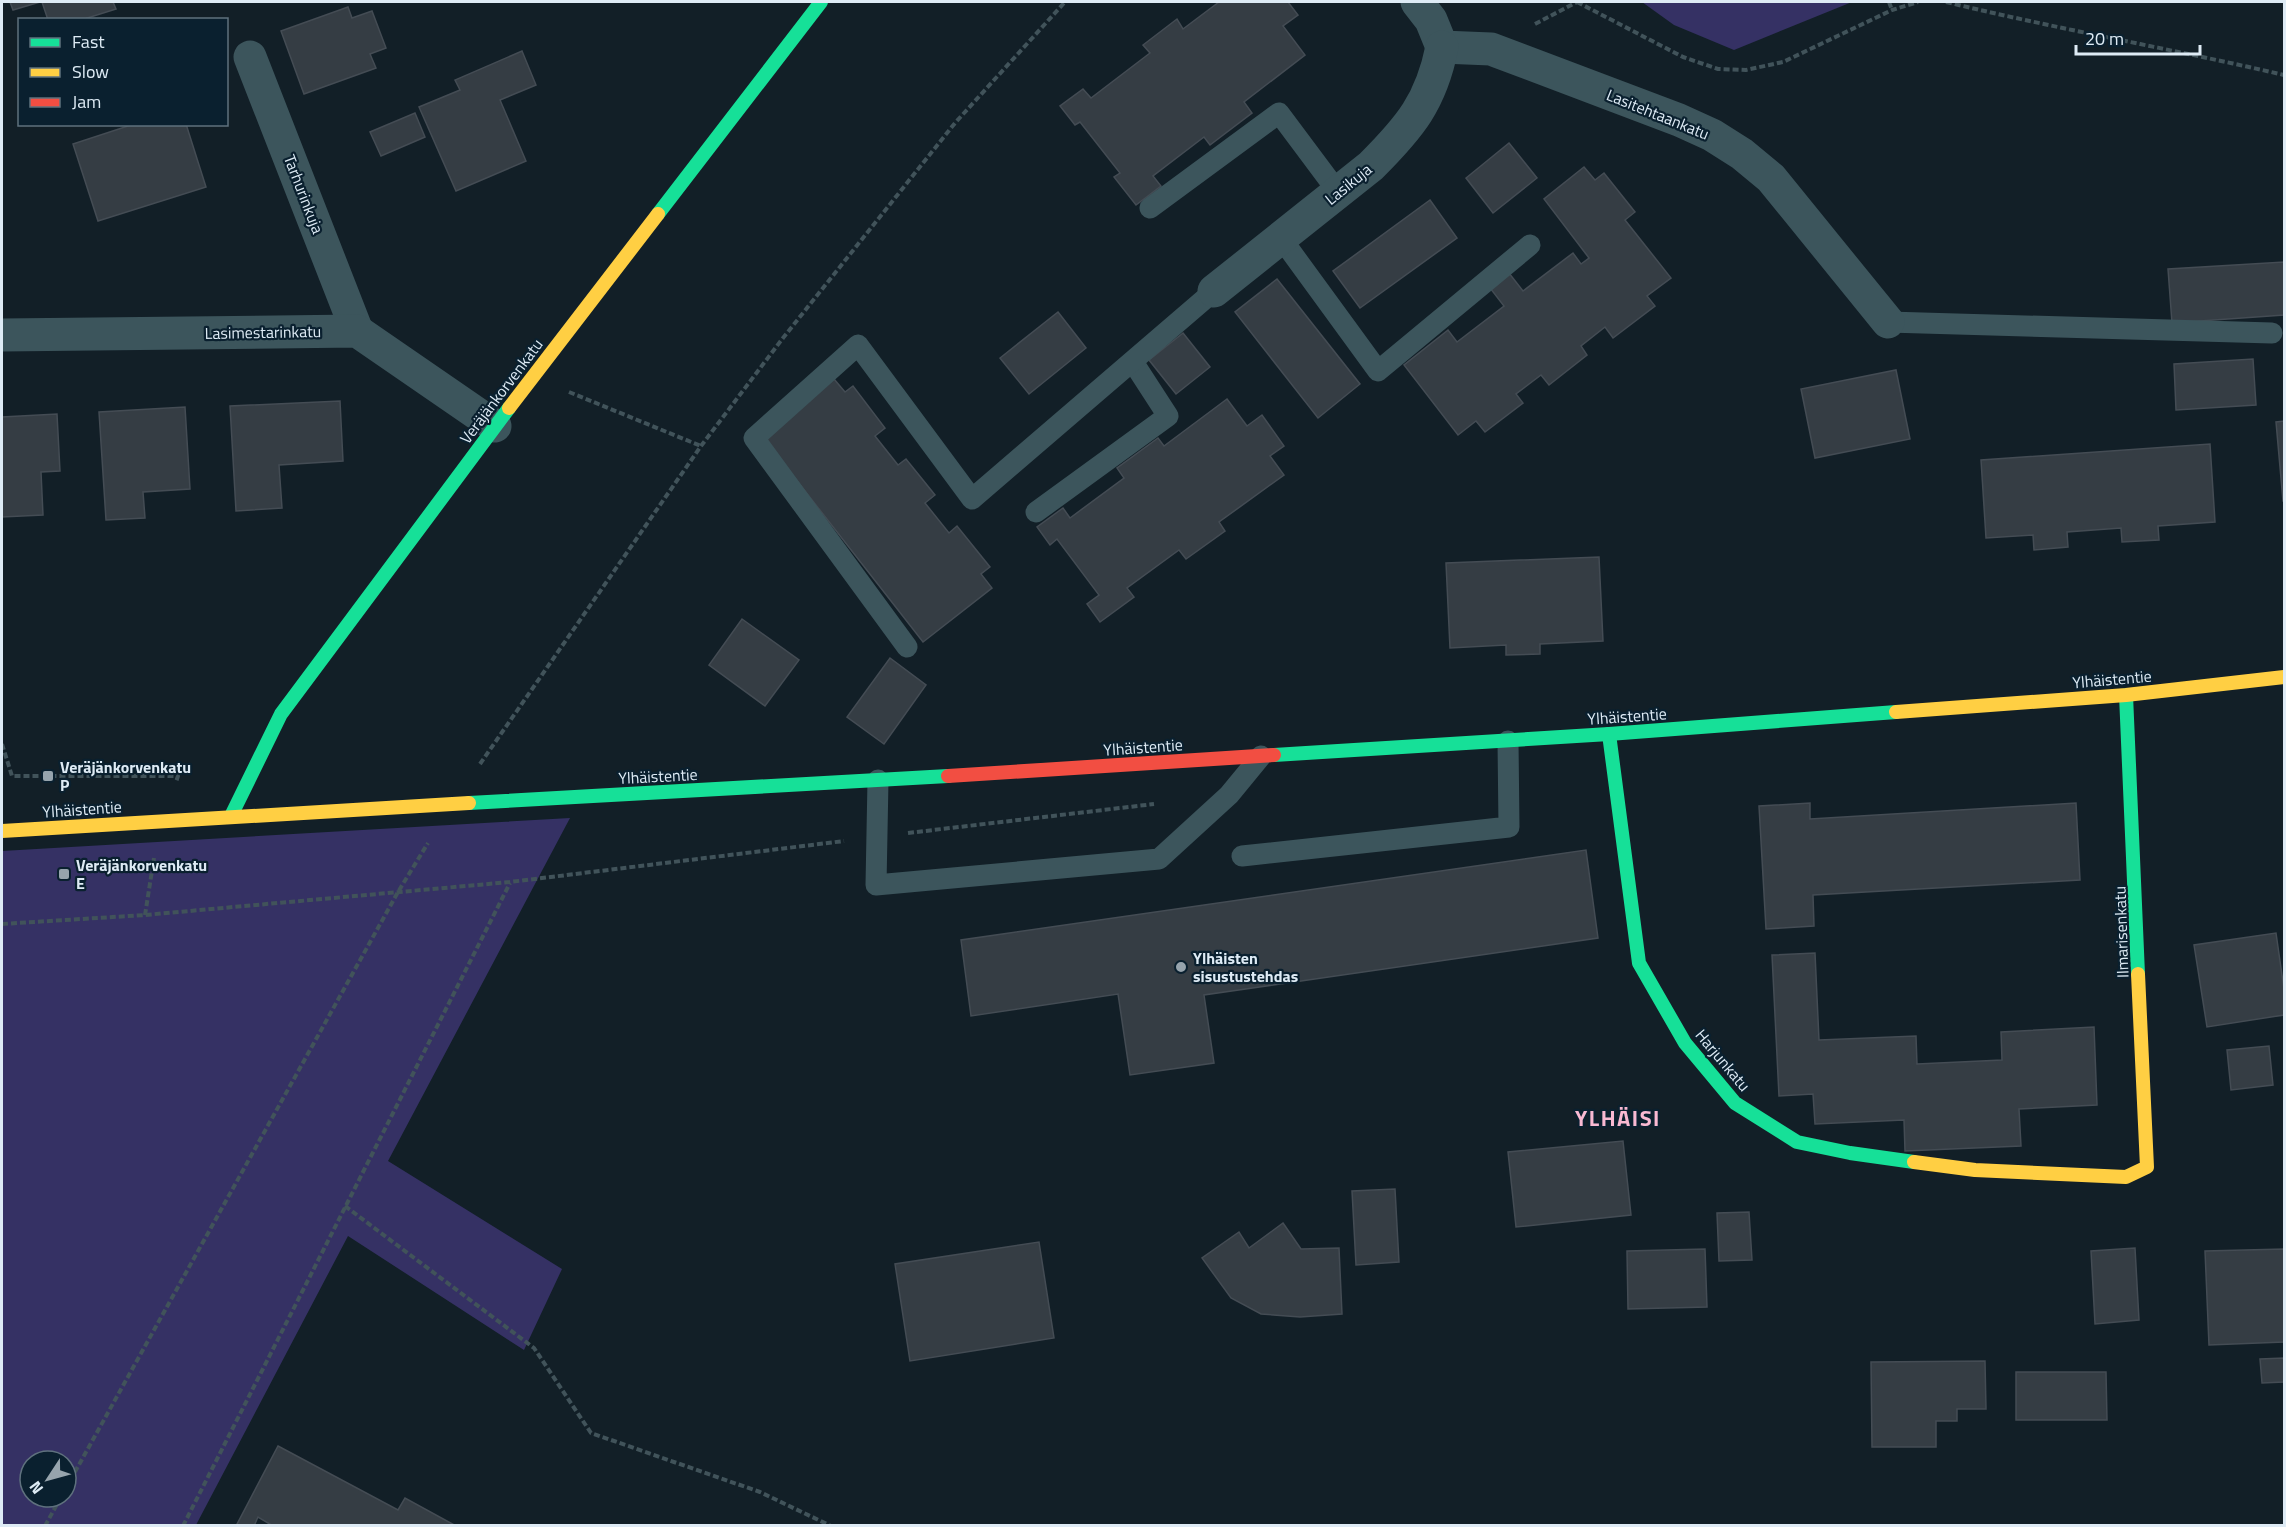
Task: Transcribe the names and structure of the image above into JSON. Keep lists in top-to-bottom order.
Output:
{
  "streets": {
    "street": [
      "Lasitehtaankatu",
      "Lasikuja",
      "Tarhurinkuja",
      "Lasimestarinkatu",
      "Veräjänkorvenkatu",
      "Ylhäistentie",
      "Ilmarisenkatu",
      "Harjunkatu"
    ]
  },
  "crossings": [
    ["Lasitehtaankatu", "Lasikuja"],
    ["Tarhurinkuja", "Lasimestarinkatu"],
    ["Veräjänkorvenkatu", "Ylhäistentie"],
    ["Ylhäistentie", "Ilmarisenkatu"],
    ["Ylhäistentie", "Harjunkatu"],
    ["Ilmarisenkatu", "Harjunkatu"]
  ],
  "districts": ["YLHÄISI"],
  "places": {
    "transit": ["Veräjänkorvenkatu P", "Veräjänkorvenkatu E"],
    "other": ["Ylhäisten sisustustehdas"]
  },
  "legend": ["Fast", "Slow", "Jam"],
  "scale_bar": "20 m",
  "north": "bottom left"
}
